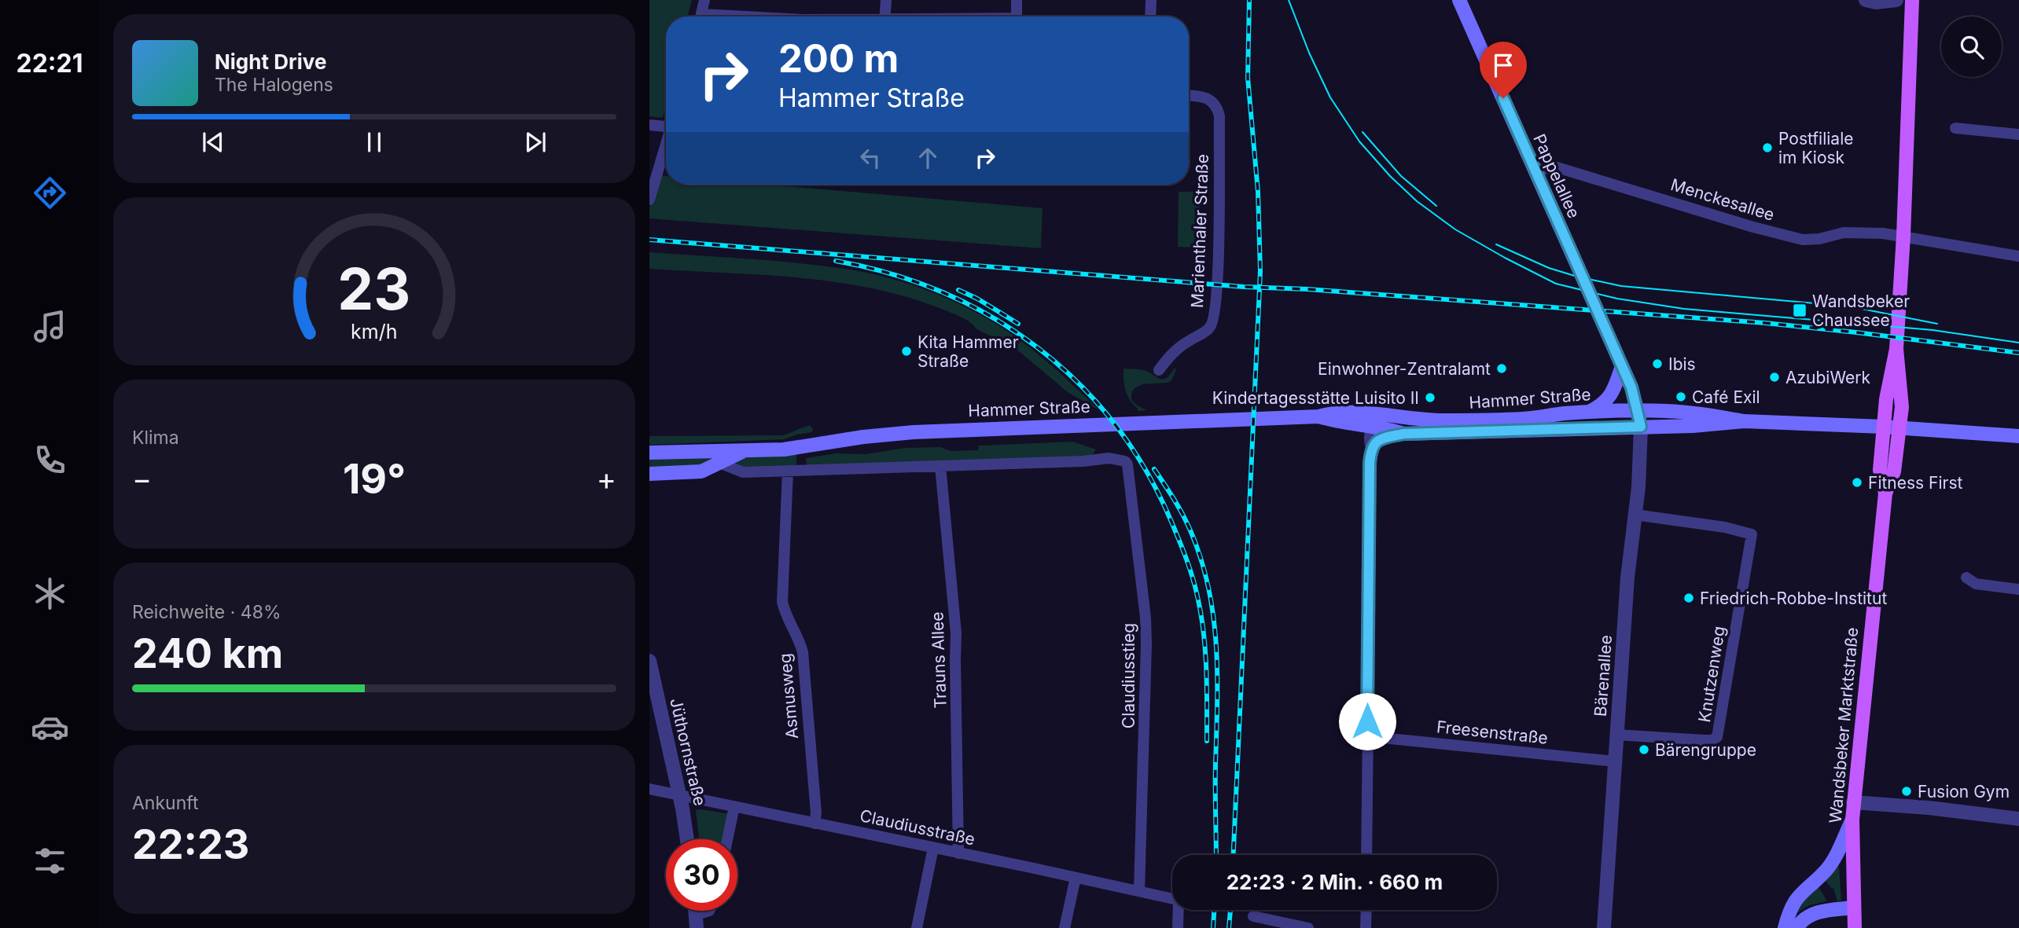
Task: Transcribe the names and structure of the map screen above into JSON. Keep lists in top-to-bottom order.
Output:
{
  "streets": {
    "main road": ["Pappelallee", "Hammer Straße", "Wandsbeker Marktstraße"],
    "street": [
      "Menckesallee",
      "Marienthaler Straße",
      "Trauns Allee",
      "Knutzenweg",
      "Claudiusstieg",
      "Bärenallee",
      "Asmusweg",
      "Freesenstraße",
      "Jüthornstraße",
      "Claudiusstraße"
    ]
  },
  "crossings": [
    ["Pappelallee", "Menckesallee"],
    ["Pappelallee", "Hammer Straße"],
    ["Pappelallee", "Bärenallee"],
    ["Hammer Straße", "Bärenallee"],
    ["Hammer Straße", "Wandsbeker Marktstraße"],
    ["Trauns Allee", "Claudiusstieg"],
    ["Trauns Allee", "Claudiusstraße"],
    ["Knutzenweg", "Bärenallee"],
    ["Claudiusstieg", "Claudiusstraße"],
    ["Bärenallee", "Freesenstraße"],
    ["Asmusweg", "Claudiusstraße"],
    ["Jüthornstraße", "Claudiusstraße"]
  ],
  "places": {
    "other": [
      "Postfiliale im Kiosk",
      "Kita Hammer Straße",
      "Ibis",
      "Einwohner-Zentralamt",
      "AzubiWerk",
      "Café Exil",
      "Kindertagesstätte Luisito II",
      "Fitness First",
      "Friedrich-Robbe-Institut",
      "Bärengruppe",
      "Fusion Gym"
    ],
    "transit": ["Wandsbeker Chaussee"]
  },
  "page": {
    "tabs": "22:21",
    "turn": ["200 m", "Hammer Straße"],
    "song": ["Night Drive", "The Halogens"],
    "tile": [
      "Klima",
      ["Reichweite · 48%", "240 km"],
      ["Ankunft", "22:23"]
    ],
    "heat": ["−", "19°", "+"],
    "limit": "30",
    "trip": "22:23 · 2 Min. · 660 m",
    "gauge": ["23", "km/h"]
  }
}
